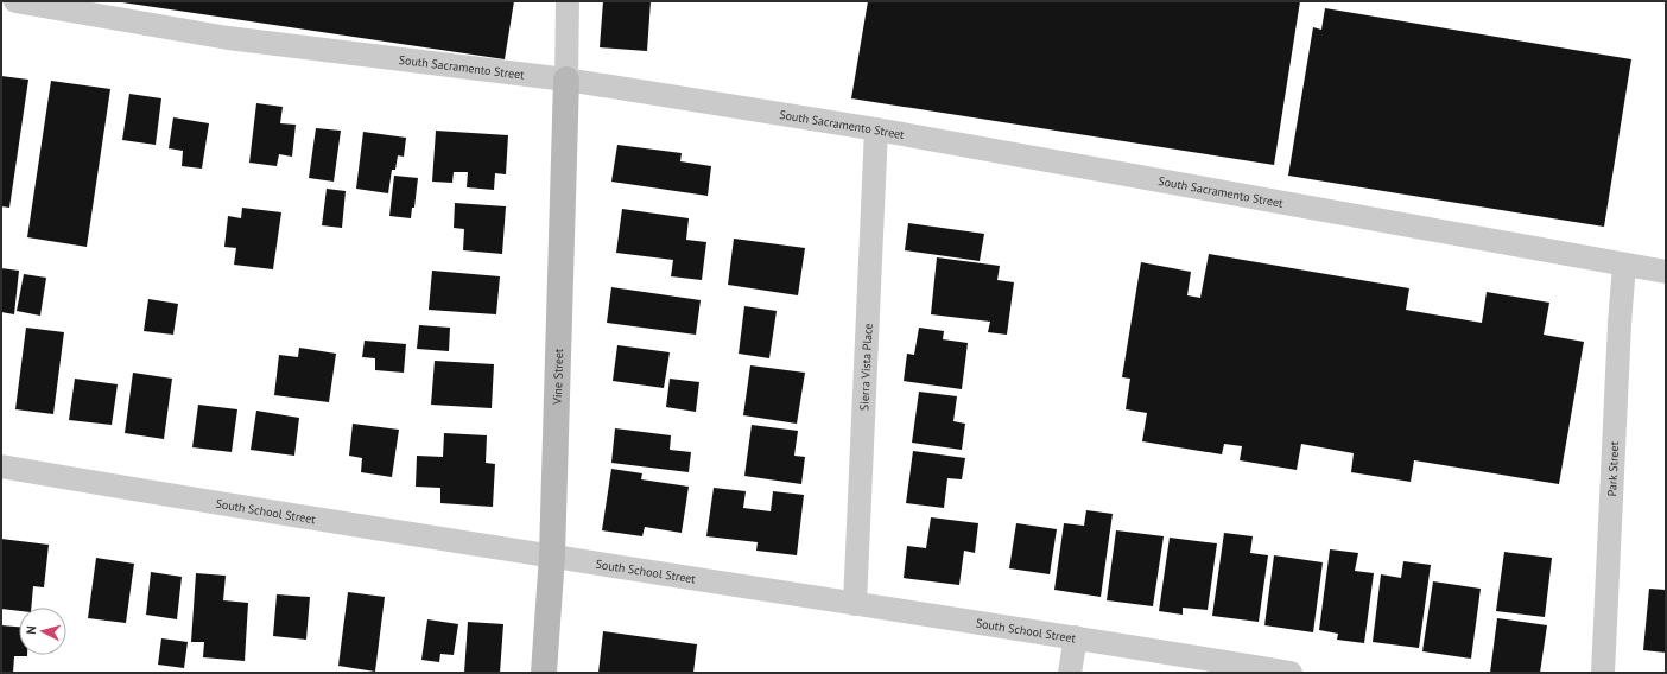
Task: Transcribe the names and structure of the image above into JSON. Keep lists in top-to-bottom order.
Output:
{
  "streets": {
    "street": [
      "South Sacramento Street",
      "Sierra Vista Place",
      "Vine Street",
      "Park Street",
      "South School Street"
    ]
  },
  "crossings": [
    ["South Sacramento Street", "Sierra Vista Place"],
    ["South Sacramento Street", "Vine Street"],
    ["South Sacramento Street", "Park Street"],
    ["Sierra Vista Place", "South School Street"],
    ["Vine Street", "South School Street"]
  ],
  "north": "left"
}
